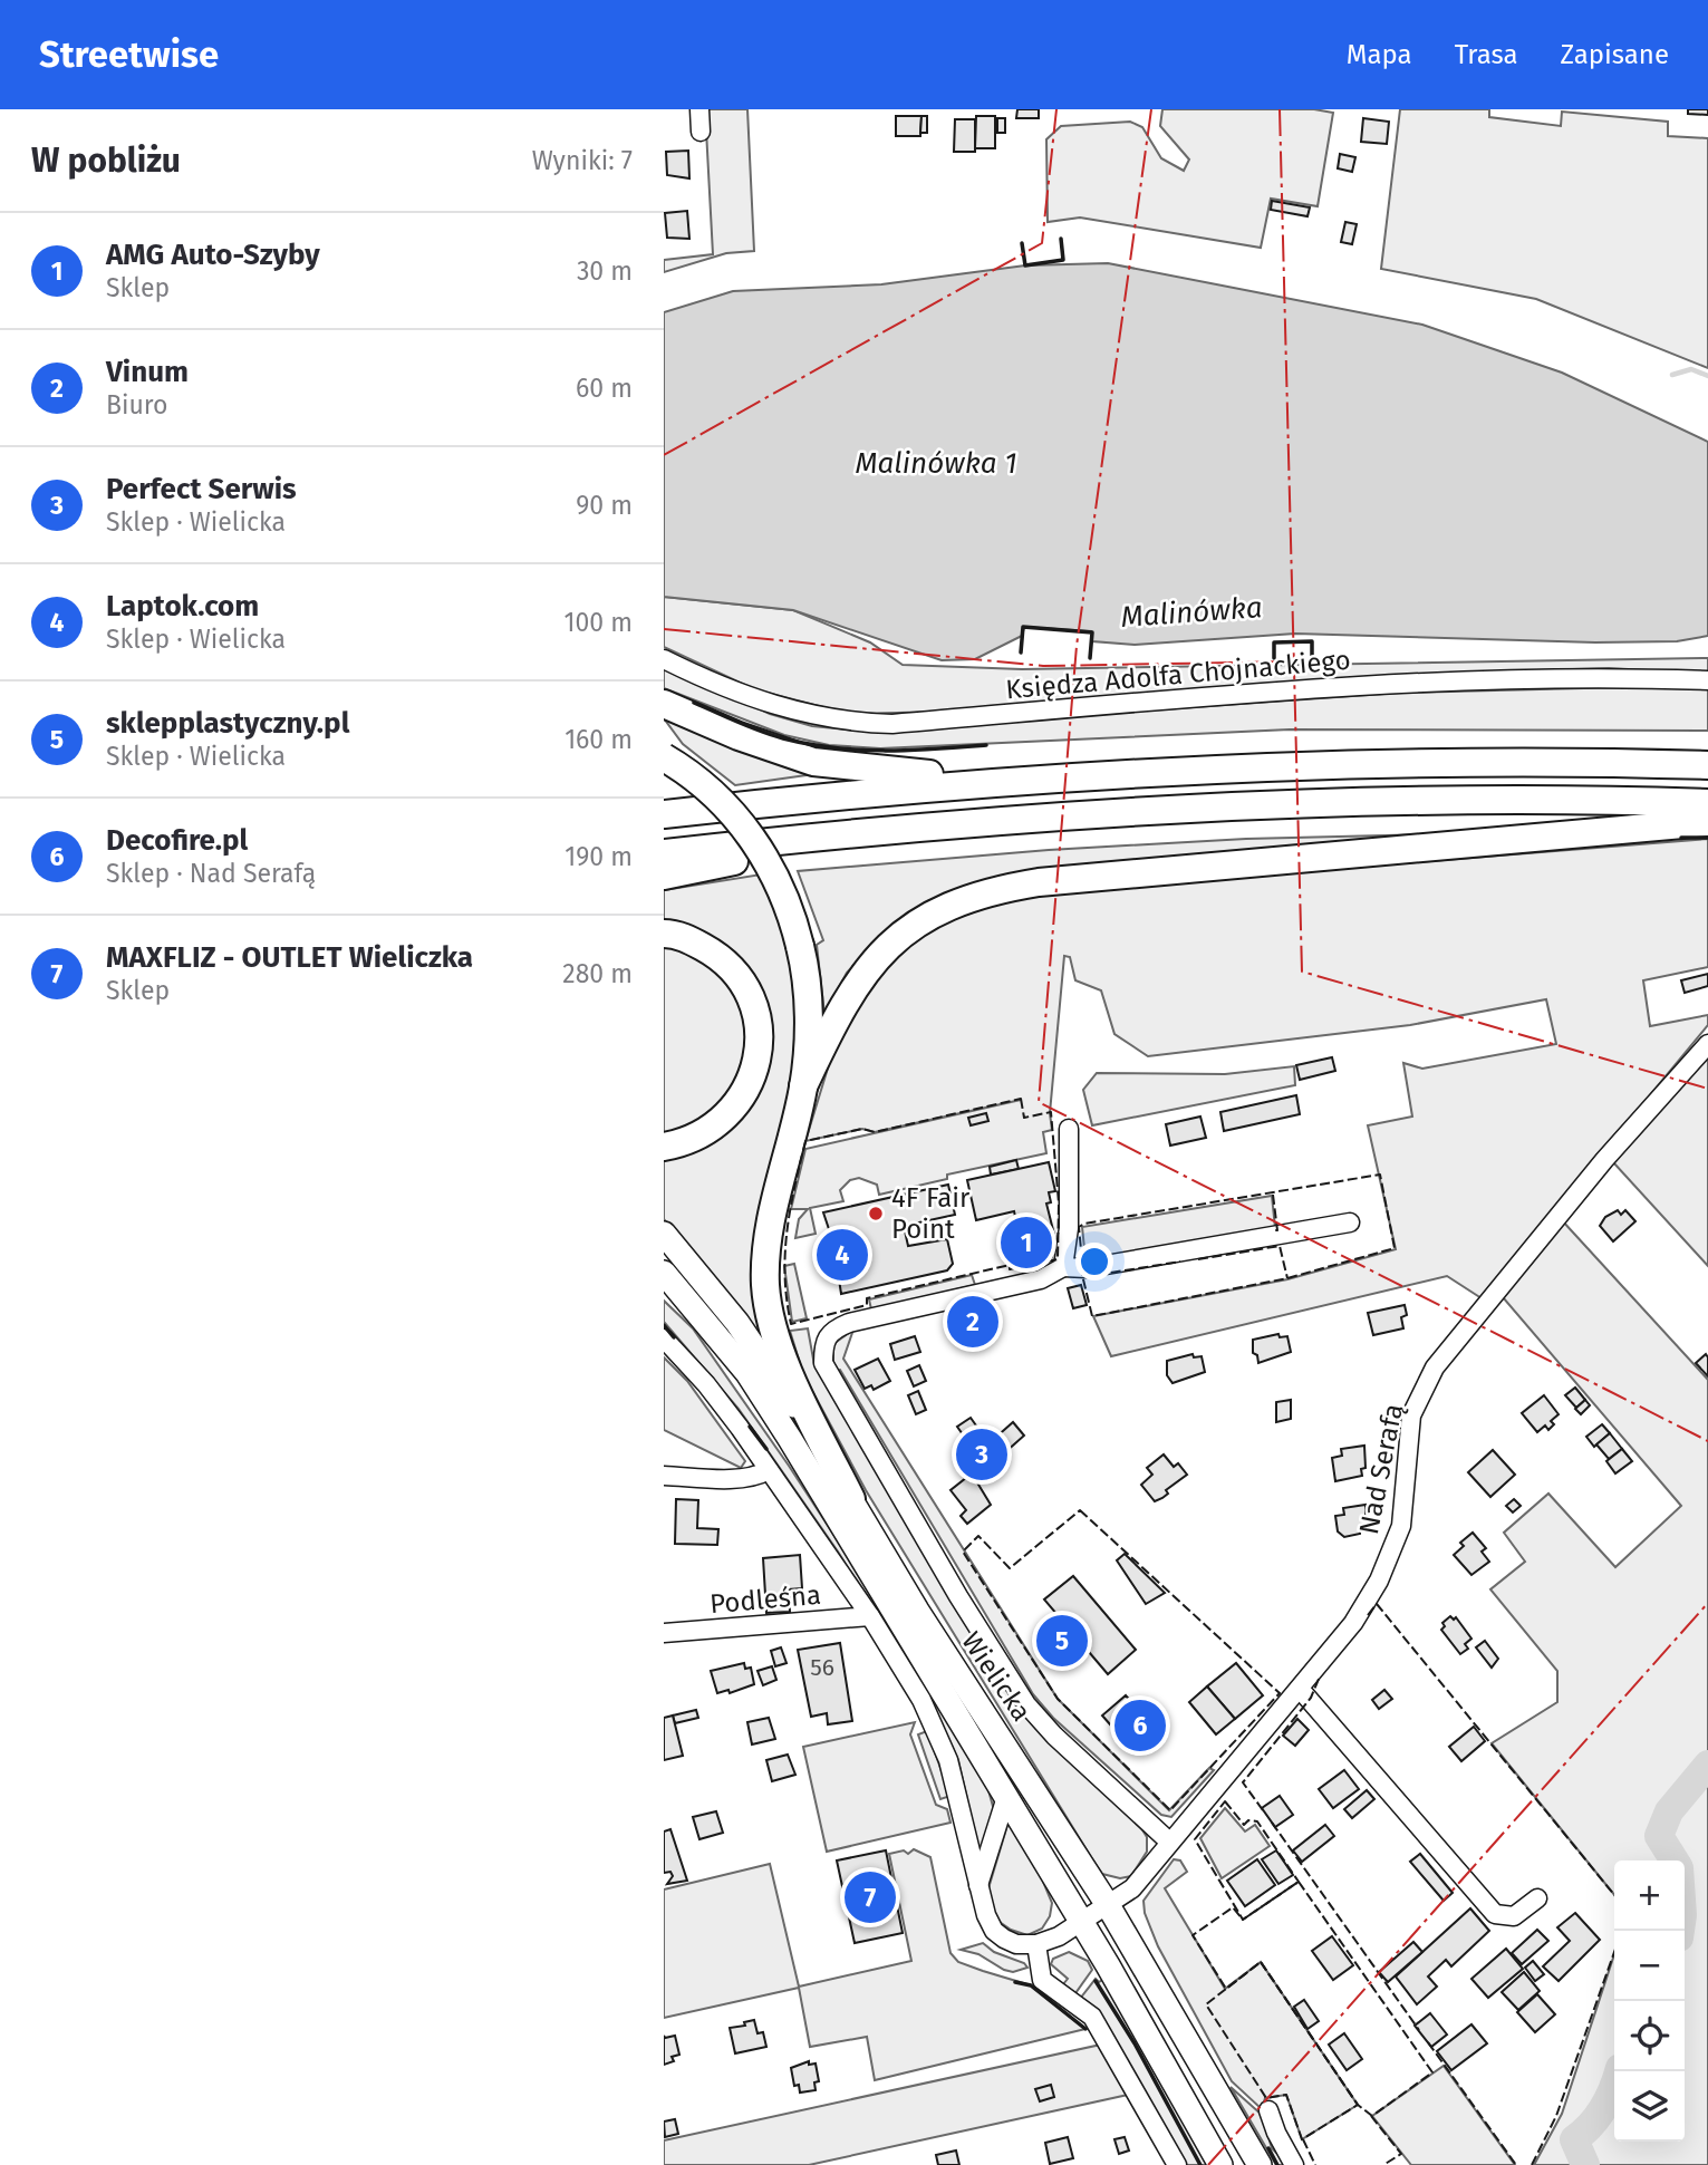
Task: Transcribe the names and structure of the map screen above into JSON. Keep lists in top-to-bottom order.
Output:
{
  "streets": {
    "main road": ["Wielicka"],
    "street": ["Księdza Adolfa Chojnackiego", "Nad Serafą", "Podleśna"]
  },
  "crossings": [
    ["Nad Serafą", "Wielicka"]
  ],
  "water": ["Malinówka 1", "Malinówka"],
  "places": ["4F Fair Point"],
  "house_numbers": ["56"],
  "page": {
    "header": "Streetwise",
    "nav": ["Mapa", "Trasa", "Zapisane"],
    "heading": ["W pobliżu", "Wyniki: 7"],
    "list": [
      {
        "mark": "1",
        "name": "AMG Auto-Szyby",
        "note": "Sklep",
        "value": "30 m"
      },
      {
        "mark": "2",
        "name": "Vinum",
        "note": "Biuro",
        "value": "60 m"
      },
      {
        "mark": "3",
        "name": "Perfect Serwis",
        "note": "Sklep · Wielicka",
        "value": "90 m"
      },
      {
        "mark": "4",
        "name": "Laptok.com",
        "note": "Sklep · Wielicka",
        "value": "100 m"
      },
      {
        "mark": "5",
        "name": "sklepplastyczny.pl",
        "note": "Sklep · Wielicka",
        "value": "160 m"
      },
      {
        "mark": "6",
        "name": "Decofire.pl",
        "note": "Sklep · Nad Serafą",
        "value": "190 m"
      },
      {
        "mark": "7",
        "name": "MAXFLIZ - OUTLET Wieliczka",
        "note": "Sklep",
        "value": "280 m"
      }
    ],
    "pins": [
      "1",
      "4",
      "2",
      "3",
      "5",
      "6",
      "7"
    ],
    "map_buttons": ["+", "−"]
  }
}
